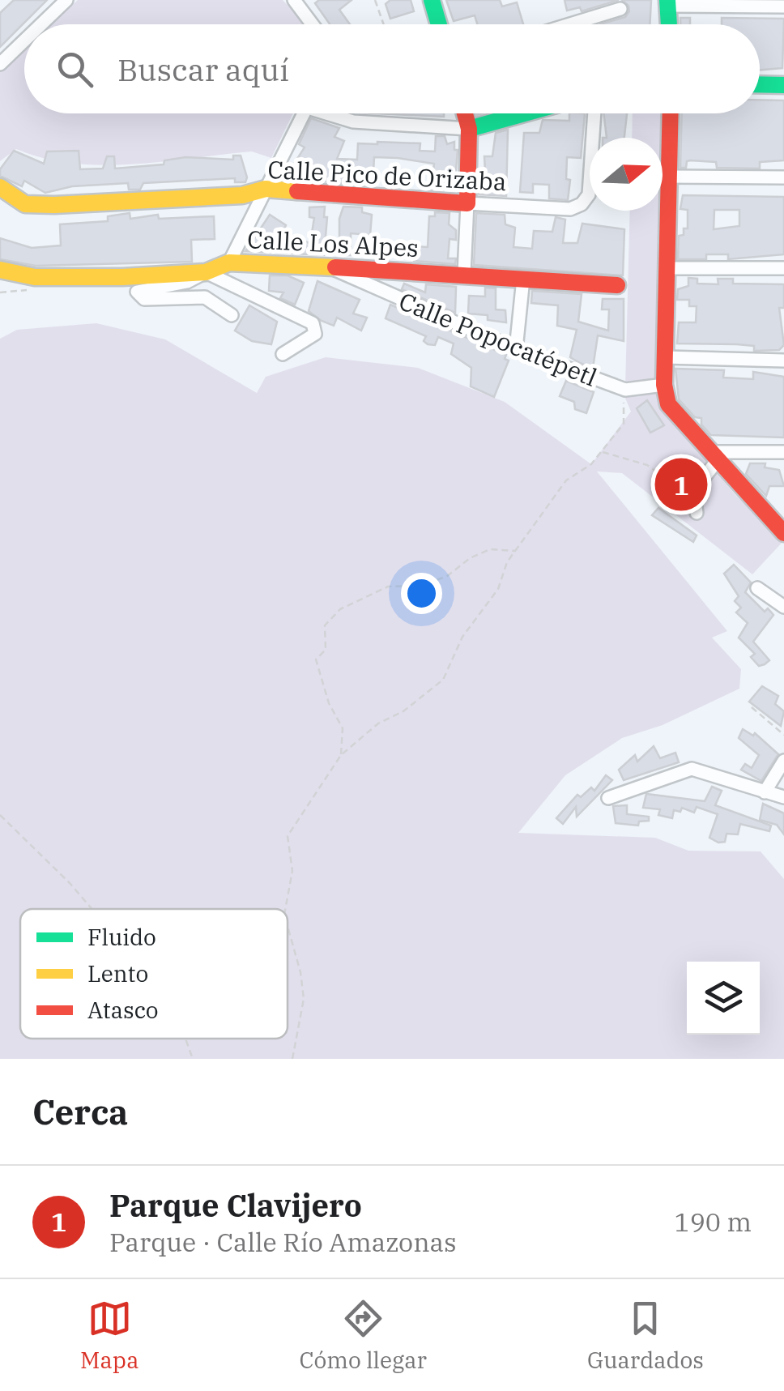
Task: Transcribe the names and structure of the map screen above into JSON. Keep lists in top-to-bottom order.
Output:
{
  "streets": {
    "street": ["Calle Pico de Orizaba", "Calle Los Alpes", "Calle Popocatépetl"]
  },
  "crossings": [
    ["Calle Los Alpes", "Calle Popocatépetl"]
  ],
  "legend": ["Fluido", "Lento", "Atasco"],
  "north": "right",
  "page": {
    "search": "Buscar aquí",
    "pins": "1",
    "heading": "Cerca",
    "list": [
      {
        "mark": "1",
        "name": "Parque Clavijero",
        "note": "Parque · Calle Río Amazonas",
        "value": "190 m"
      }
    ],
    "nav": ["Mapa", "Cómo llegar", "Guardados"]
  }
}
